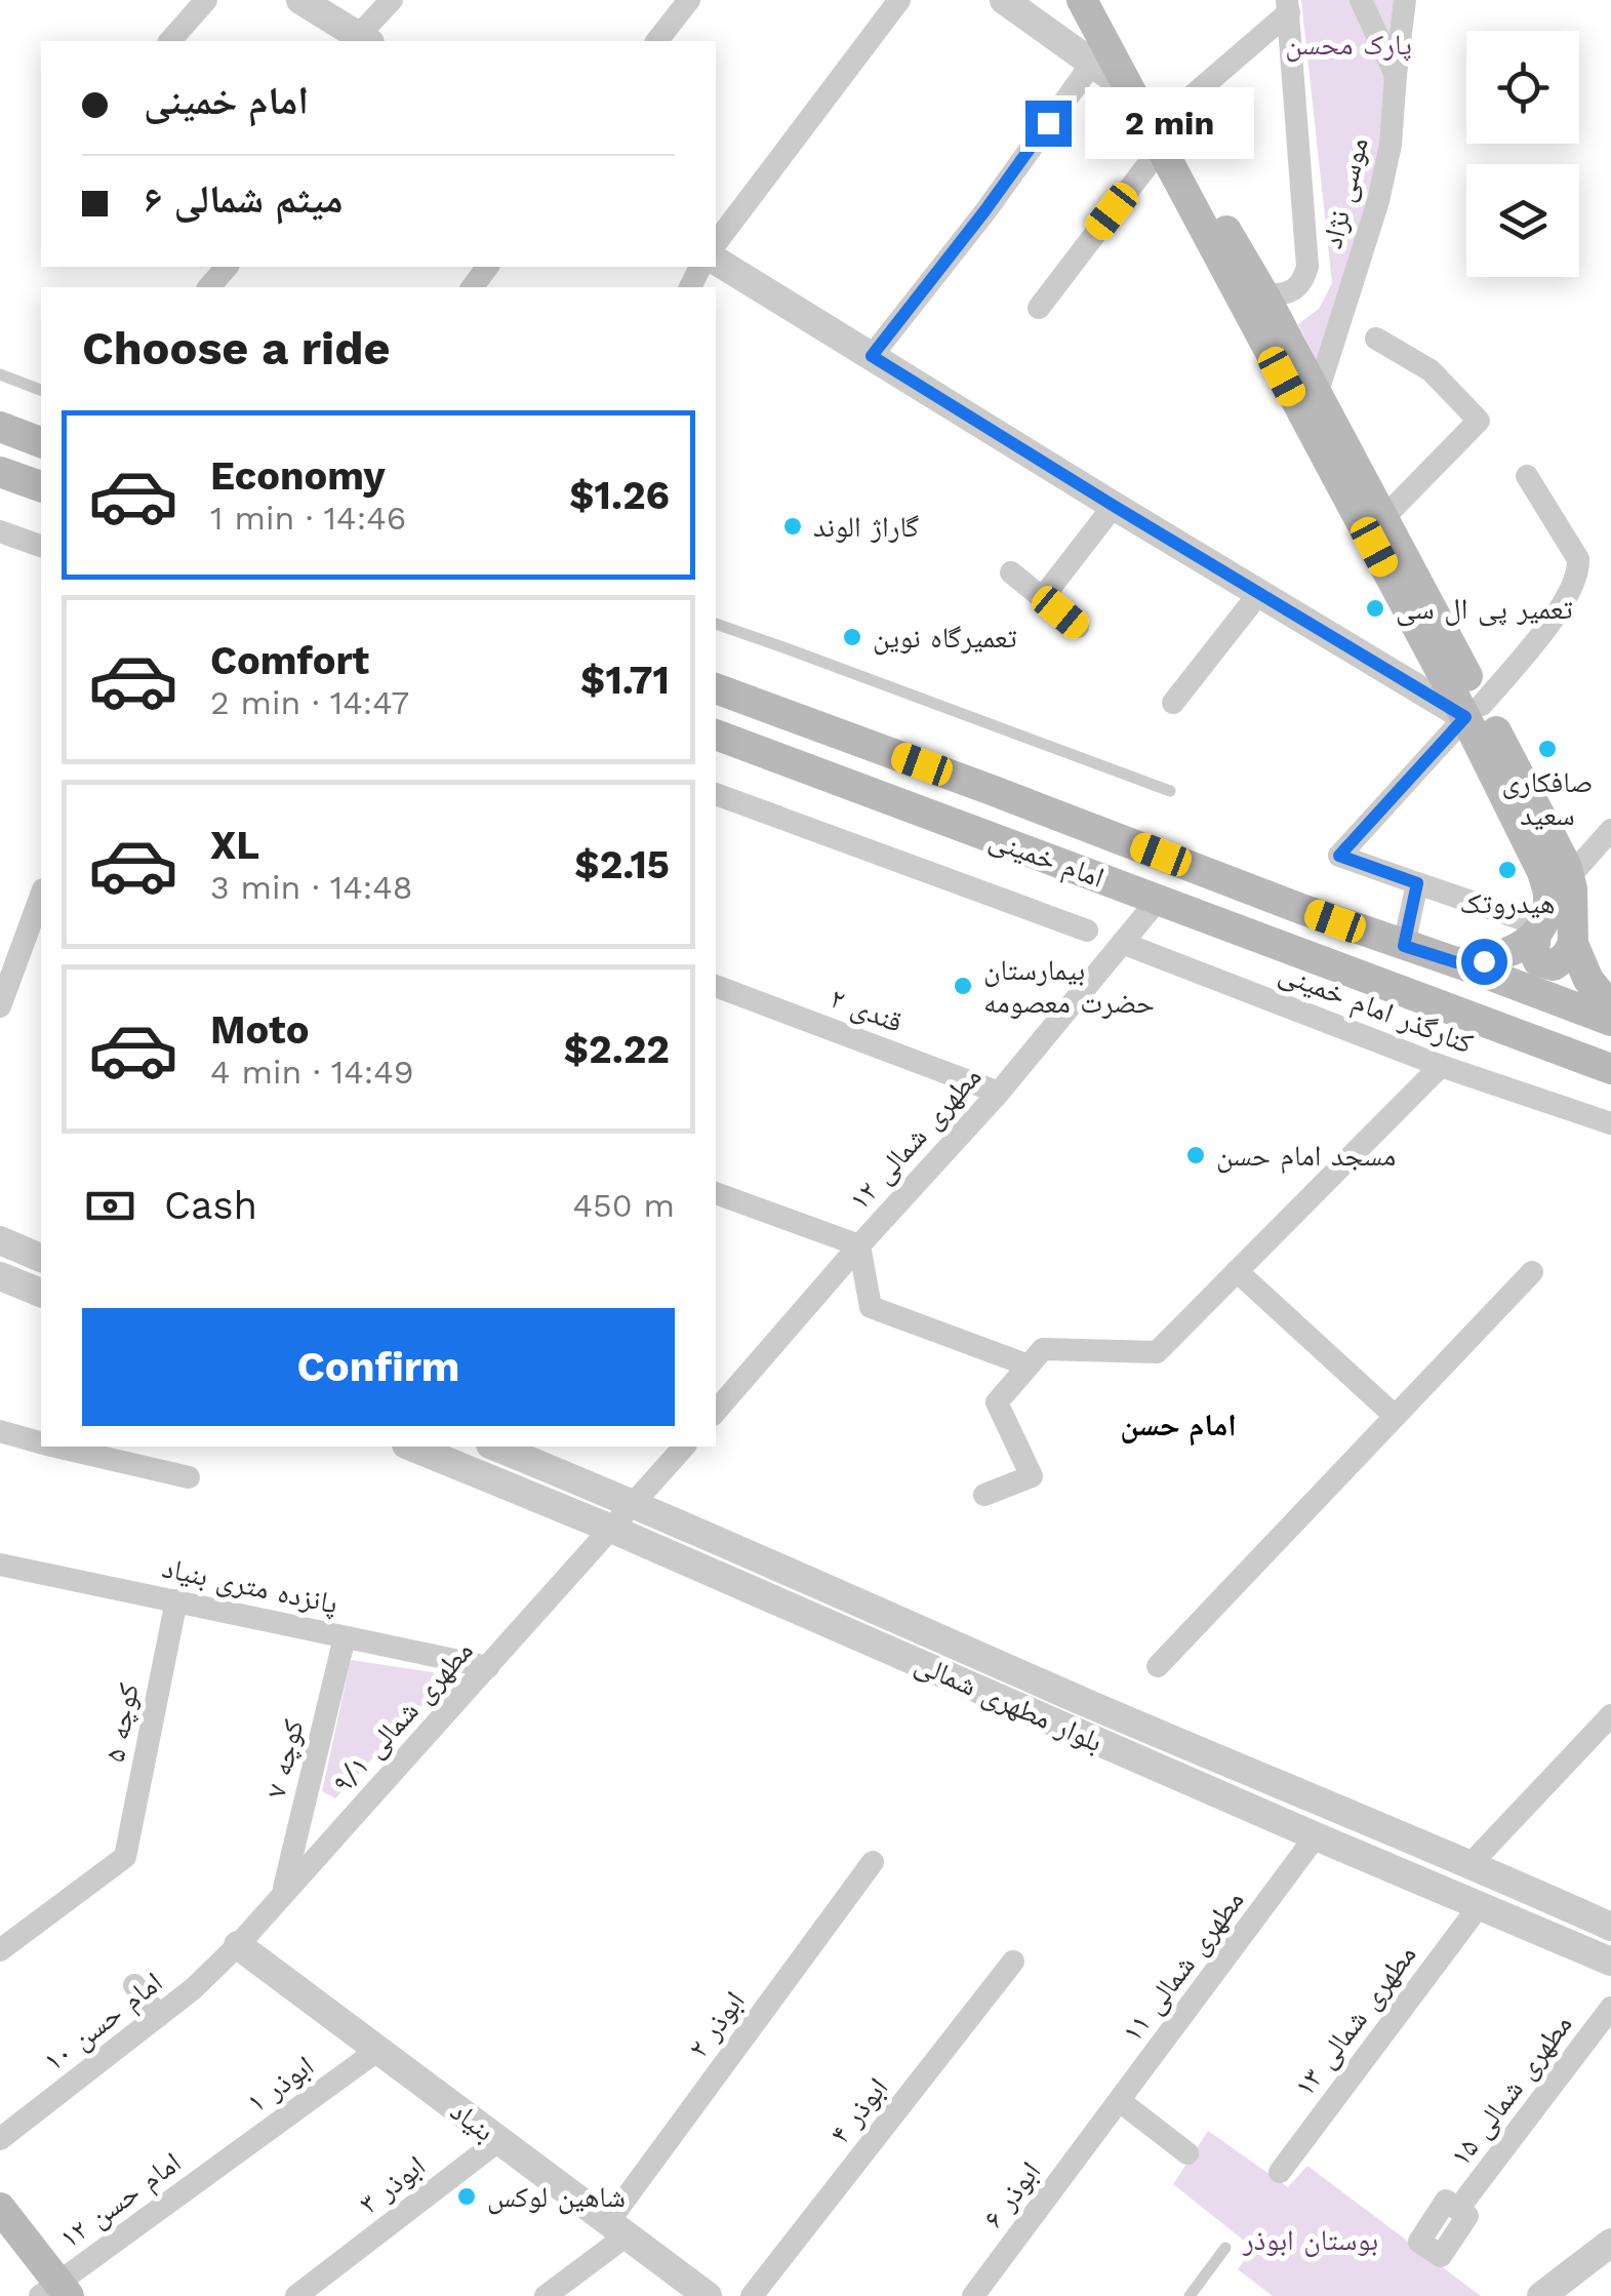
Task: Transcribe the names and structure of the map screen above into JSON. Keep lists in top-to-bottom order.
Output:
{
  "streets": {
    "main road": ["امام خمینی"],
    "street": [
      "موسی نژاد",
      "کنارگذر امام خمینی",
      "قندی ۲",
      "مطهری شمالی ۱۲",
      "پانزده متری بنیاد",
      "بلوار مطهری شمالی",
      "مطهری شمالی ۹/۱",
      "کوچه ۵",
      "کوچه ۷",
      "مطهری شمالی ۱۱",
      "مطهری شمالی ۱۳",
      "امام حسن ۱۰",
      "ابوذر ۲",
      "ابوذر ۱",
      "مطهری شمالی ۱۵",
      "ابوذر ۴",
      "بنیاد",
      "ابوذر ۳",
      "ابوذر ۶",
      "امام حسن ۱۲"
    ]
  },
  "crossings": [
    ["امام خمینی", "مطهری شمالی ۱۲"],
    ["کنارگذر امام خمینی", "مطهری شمالی ۱۲"],
    ["قندی ۲", "مطهری شمالی ۱۲"],
    ["پانزده متری بنیاد", "مطهری شمالی ۹/۱"],
    ["پانزده متری بنیاد", "کوچه ۵"],
    ["پانزده متری بنیاد", "کوچه ۷"],
    ["بلوار مطهری شمالی", "مطهری شمالی ۹/۱"],
    ["بلوار مطهری شمالی", "مطهری شمالی ۱۱"],
    ["بلوار مطهری شمالی", "مطهری شمالی ۱۳"],
    ["مطهری شمالی ۹/۱", "کوچه ۷"],
    ["مطهری شمالی ۹/۱", "امام حسن ۱۰"],
    ["مطهری شمالی ۹/۱", "بنیاد"],
    ["مطهری شمالی ۱۱", "ابوذر ۶"],
    ["امام حسن ۱۰", "بنیاد"],
    ["ابوذر ۲", "بنیاد"],
    ["ابوذر ۱", "بنیاد"],
    ["ابوذر ۱", "امام حسن ۱۲"],
    ["بنیاد", "ابوذر ۳"]
  ],
  "districts": ["امام حسن"],
  "parks": ["پارک محسن", "بوستان ابوذر"],
  "places": [
    "گاراژ الوند",
    "تعمیر پی ال سی",
    "تعمیرگاه نوین",
    "صافکاری سعید",
    "هیدروتک",
    "بیمارستان حضرت معصومه",
    "مسجد امام حسن",
    "شاهین لوکس"
  ],
  "page": {
    "banner": ["امام خمینی", "میثم شمالی ۶"],
    "bubble": "2 min",
    "heading": "Choose a ride",
    "list": [
      {
        "name": "Economy",
        "note": "1 min · 14:46",
        "value": "$1.26"
      },
      {
        "name": "Comfort",
        "note": "2 min · 14:47",
        "value": "$1.71"
      },
      {
        "name": "XL",
        "note": "3 min · 14:48",
        "value": "$2.15"
      },
      {
        "name": "Moto",
        "note": "4 min · 14:49",
        "value": "$2.22"
      }
    ],
    "pay": ["Cash", "450 m"],
    "buttons": "Confirm"
  }
}
